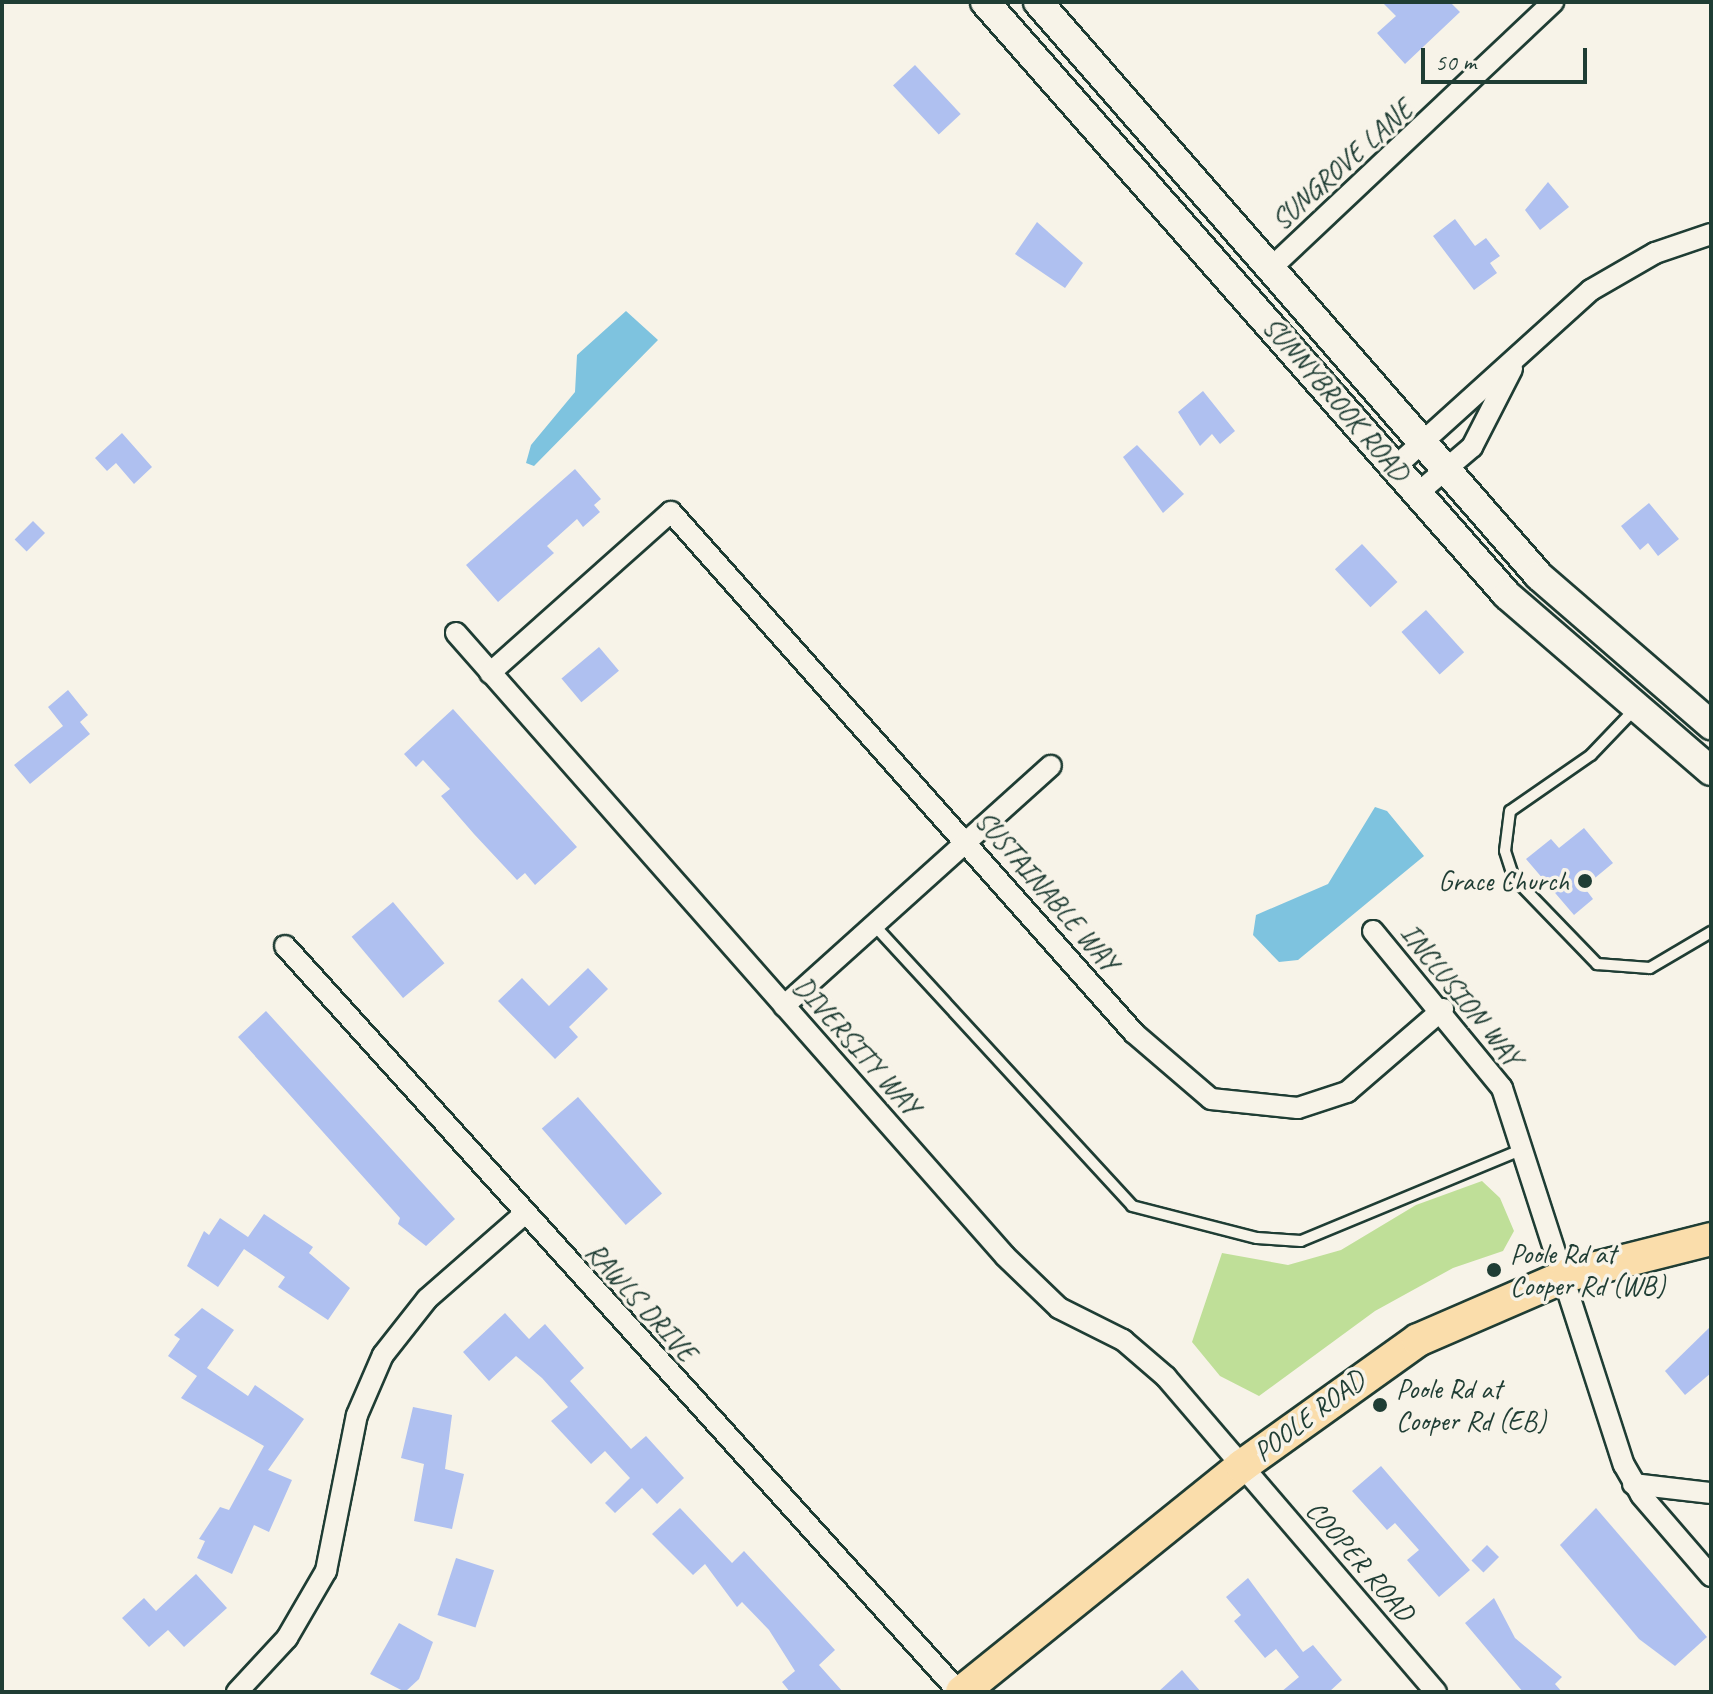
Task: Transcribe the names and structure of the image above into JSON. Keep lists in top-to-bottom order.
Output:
{
  "streets": {
    "main road": ["SUNNYBROOK ROAD", "POOLE ROAD"],
    "street": [
      "SUNGROVE LANE",
      "SUSTAINABLE WAY",
      "INCLUSION WAY",
      "DIVERSITY WAY",
      "RAWLS DRIVE",
      "COOPER ROAD"
    ]
  },
  "crossings": [
    ["SUNGROVE LANE", "SUNNYBROOK ROAD"],
    ["SUSTAINABLE WAY", "INCLUSION WAY"],
    ["SUSTAINABLE WAY", "DIVERSITY WAY"],
    ["INCLUSION WAY", "POOLE ROAD"],
    ["DIVERSITY WAY", "POOLE ROAD"],
    ["DIVERSITY WAY", "COOPER ROAD"],
    ["RAWLS DRIVE", "POOLE ROAD"],
    ["POOLE ROAD", "COOPER ROAD"]
  ],
  "places": ["Grace Church", "Poole Rd at Cooper Rd (WB)", "Poole Rd at Cooper Rd (EB)"],
  "scale_bar": "50 m"
}
